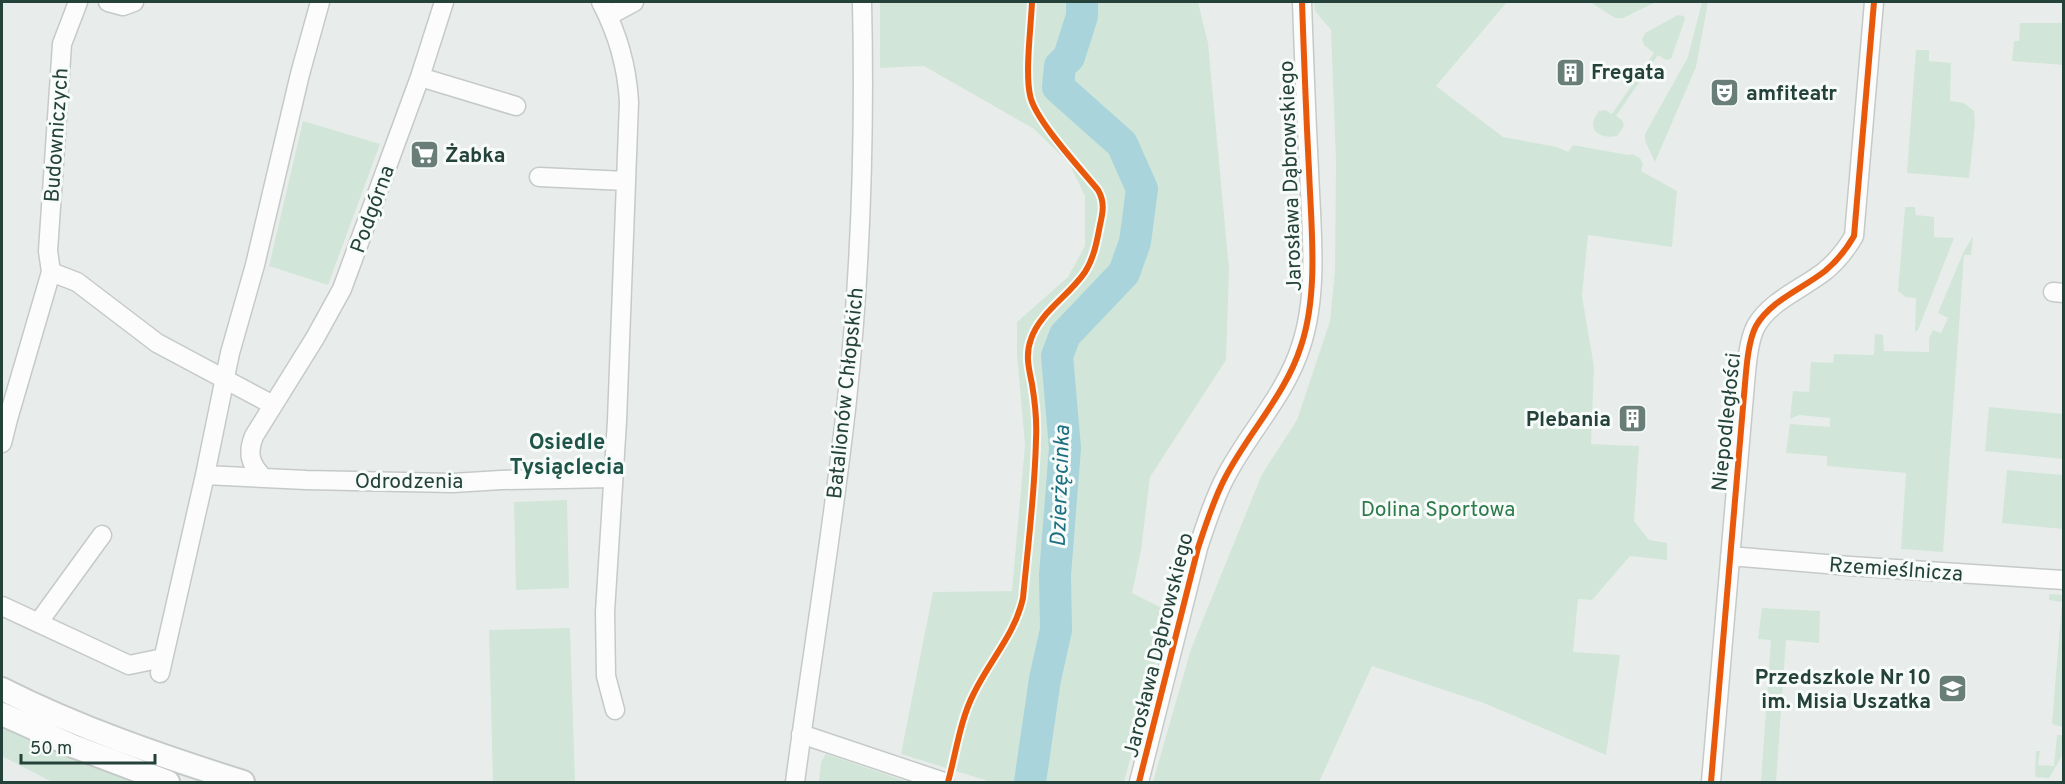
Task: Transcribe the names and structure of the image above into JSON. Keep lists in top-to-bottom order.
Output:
{
  "streets": {
    "street": [
      "Budowniczych",
      "Jarosława Dąbrowskiego",
      "Podgórna",
      "Batalionów Chłopskich",
      "Niepodległości",
      "Odrodzenia",
      "Rzemieślnicza"
    ]
  },
  "crossings": [
    ["Podgórna", "Odrodzenia"],
    ["Niepodległości", "Rzemieślnicza"]
  ],
  "districts": ["Osiedle Tysiąclecia"],
  "water": ["Dzierżęcinka"],
  "parks": ["Dolina Sportowa"],
  "places": {
    "building": ["Fregata", "Plebania"],
    "theatre": ["amfiteatr"],
    "supermarket": ["Żabka"],
    "school or university": ["Przedszkole Nr 10 im. Misia Uszatka"]
  },
  "scale_bar": "50 m"
}
